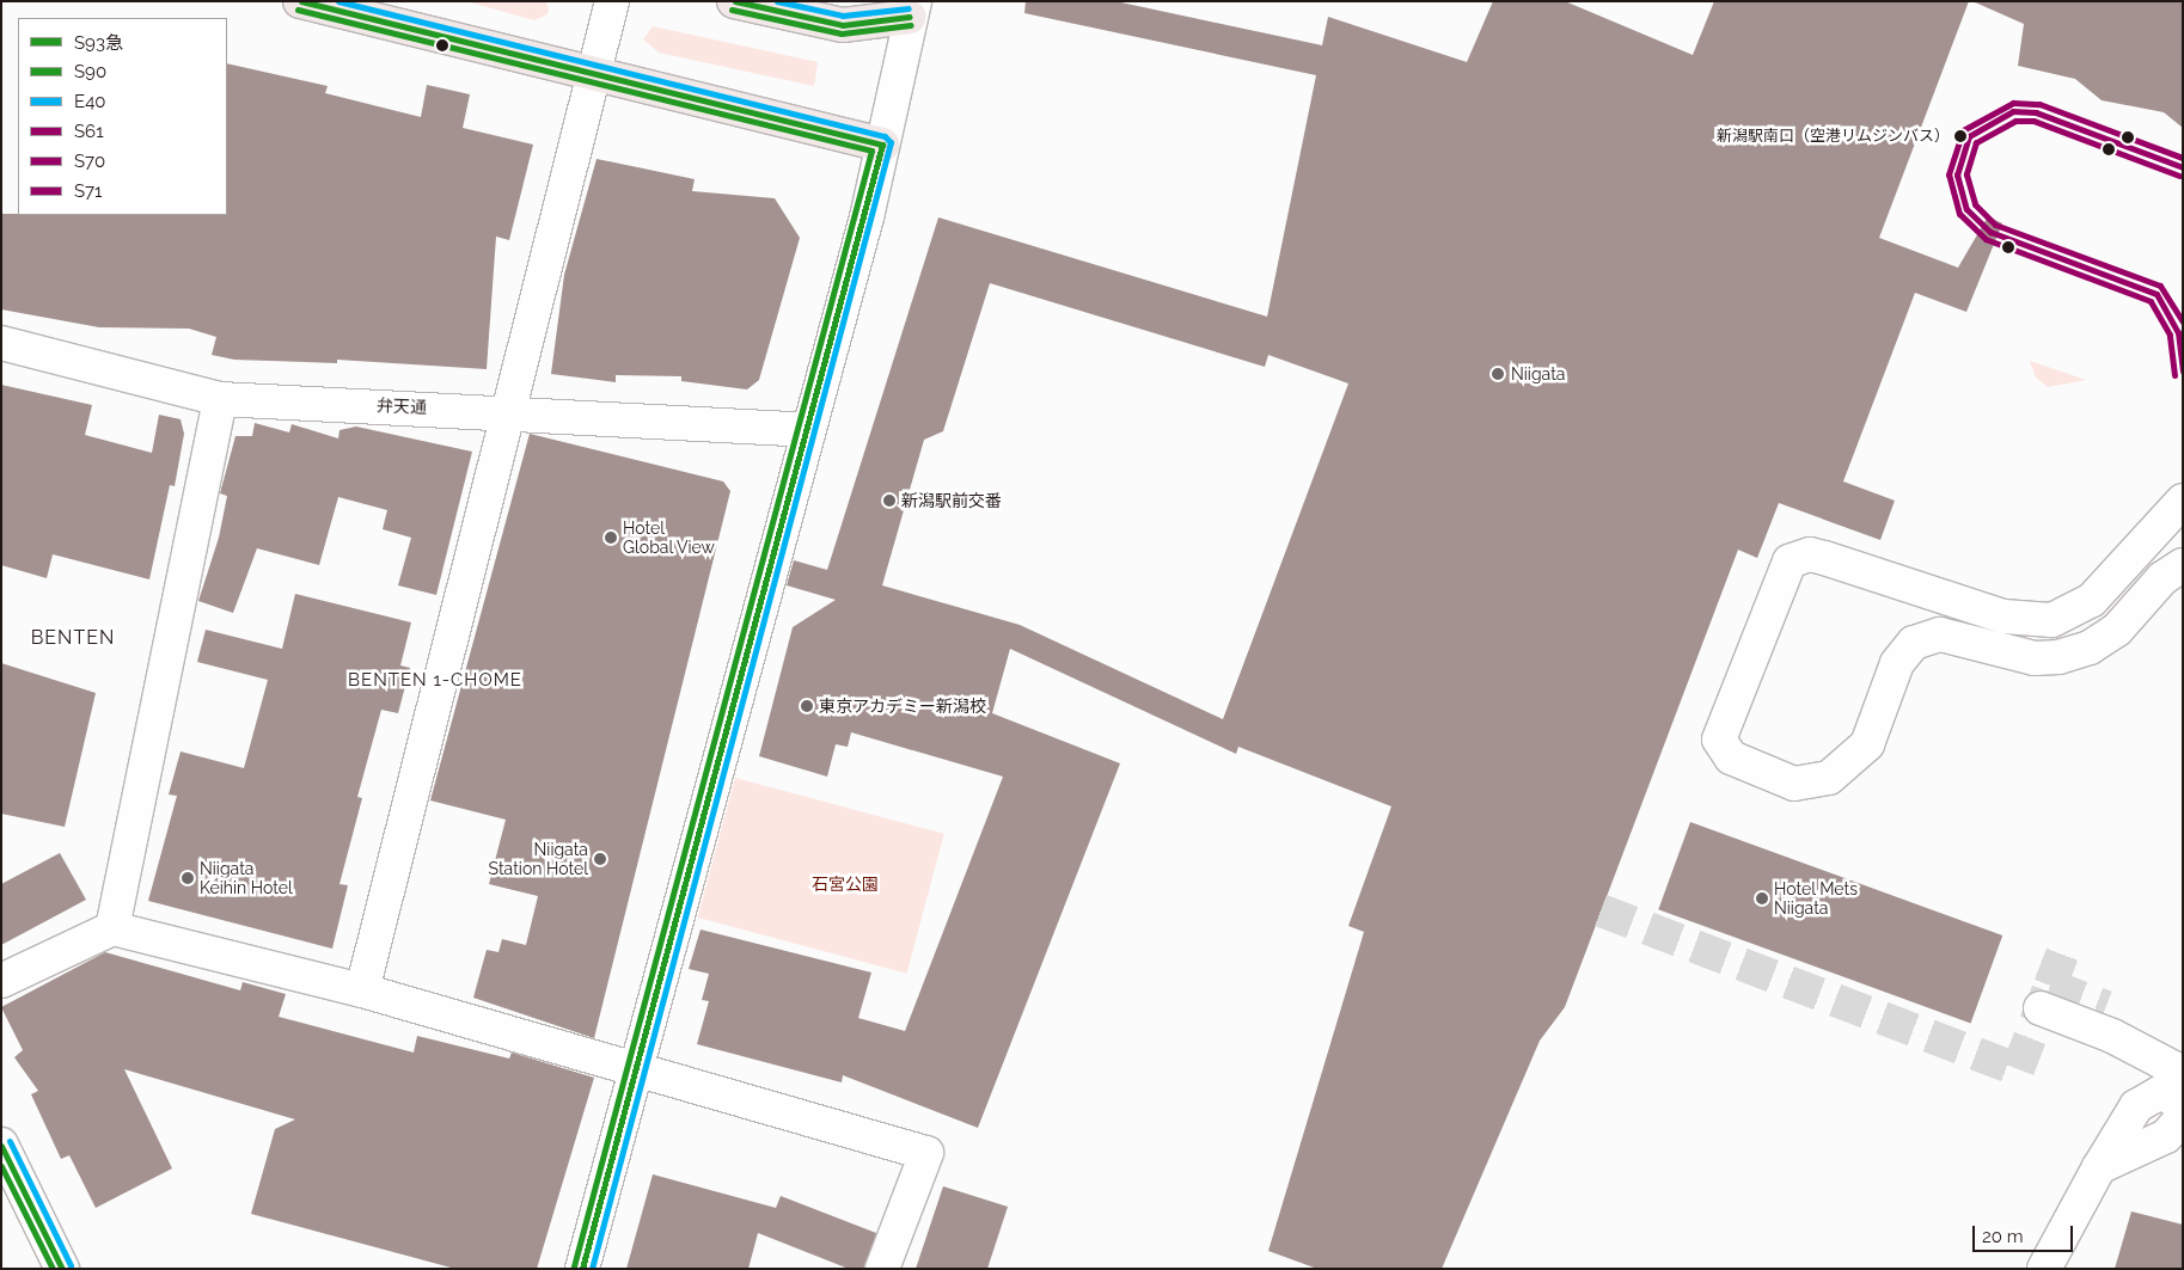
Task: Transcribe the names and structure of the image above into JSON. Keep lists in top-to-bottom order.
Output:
{
  "streets": {
    "street": ["弁天通"]
  },
  "districts": ["BENTEN", "BENTEN 1-CHOME"],
  "parks": ["石宮公園"],
  "places": [
    "新潟駅南口（空港リムジンバス）",
    "Niigata",
    "新潟駅前交番",
    "Hotel Global View",
    "東京アカデミー新潟校",
    "Niigata Station Hotel",
    "Niigata Keihin Hotel",
    "Hotel Mets Niigata"
  ],
  "lines": [
    "transit line S93急",
    "transit line E40",
    "transit line S90",
    "transit line S70",
    "transit line S61",
    "transit line S71"
  ],
  "legend": [
    "S93急",
    "S90",
    "E40",
    "S61",
    "S70",
    "S71"
  ],
  "scale_bar": "20 m"
}
